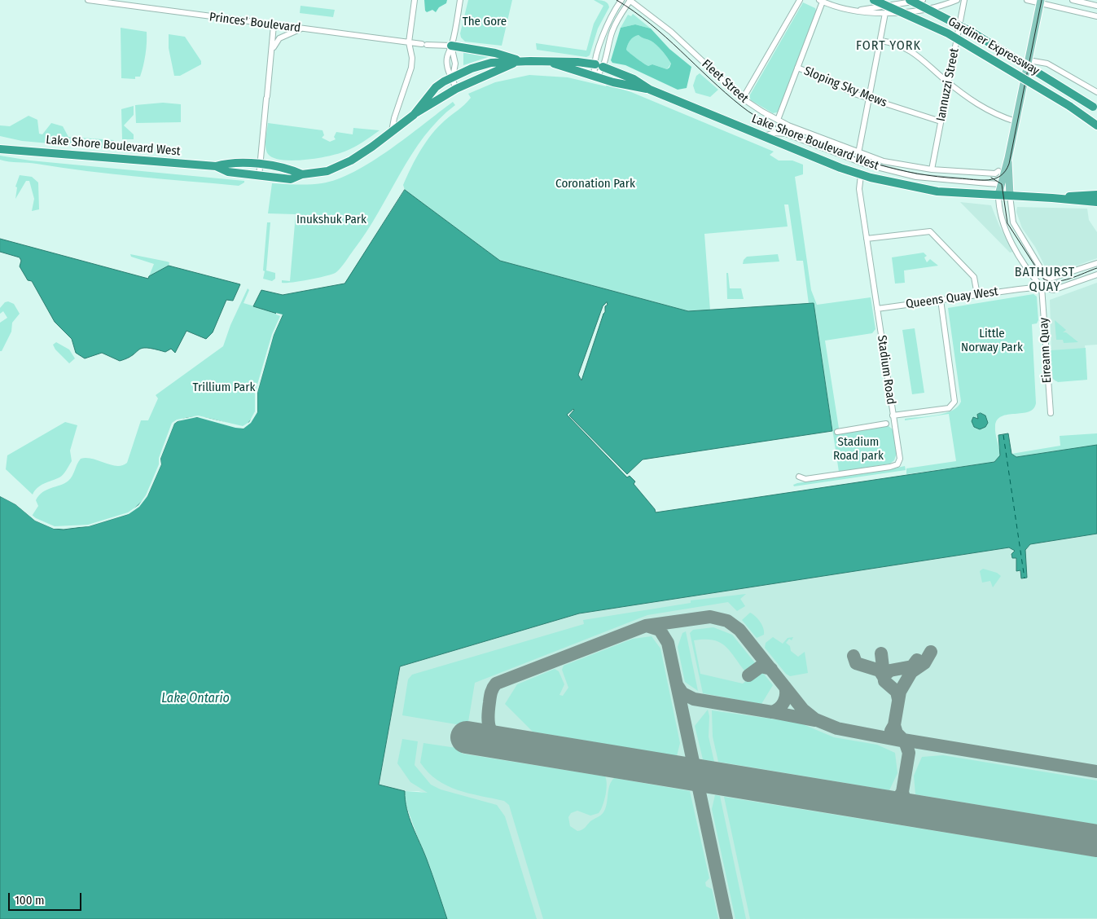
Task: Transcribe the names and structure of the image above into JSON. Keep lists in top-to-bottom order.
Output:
{
  "streets": {
    "highway": ["Gardiner Expressway", "Lake Shore Boulevard West"],
    "street": [
      "Princes' Boulevard",
      "Fleet Street",
      "Iannuzzi Street",
      "Sloping Sky Mews",
      "Queens Quay West",
      "Eireann Quay",
      "Stadium Road"
    ]
  },
  "crossings": [
    ["Fleet Street", "Iannuzzi Street"],
    ["Iannuzzi Street", "Sloping Sky Mews"],
    ["Lake Shore Boulevard West", "Stadium Road"],
    ["Queens Quay West", "Eireann Quay"],
    ["Queens Quay West", "Stadium Road"]
  ],
  "districts": ["FORT YORK", "BATHURST QUAY"],
  "water": ["Lake Ontario"],
  "parks": [
    "The Gore",
    "Coronation Park",
    "Inukshuk Park",
    "Little Norway Park",
    "Trillium Park",
    "Stadium Road park"
  ],
  "scale_bar": "100 m"
}
